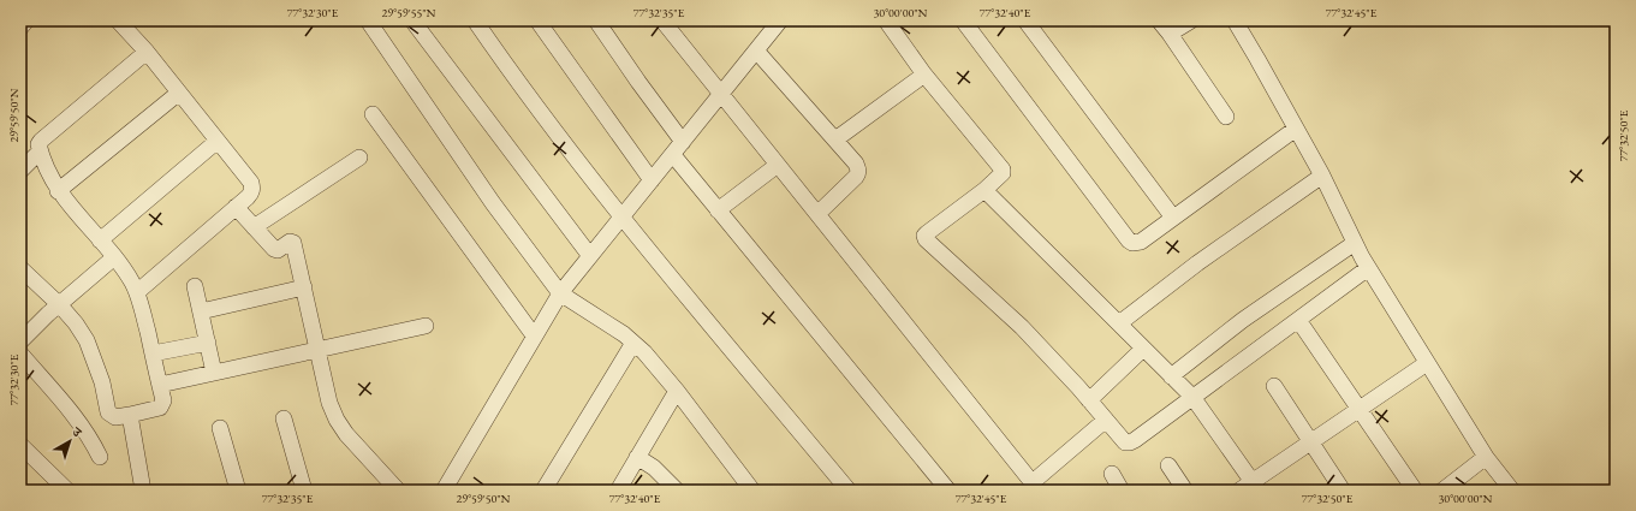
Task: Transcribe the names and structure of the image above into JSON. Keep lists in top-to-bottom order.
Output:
{
  "north": "top right",
  "coordinates": [
    "77°32'30\"E",
    "29°59'55\"N",
    "77°32'35\"E",
    "30°00'00\"N",
    "77°32'40\"E",
    "77°32'45\"E",
    "29°59'50\"N",
    "77°32'50\"E"
  ]
}
